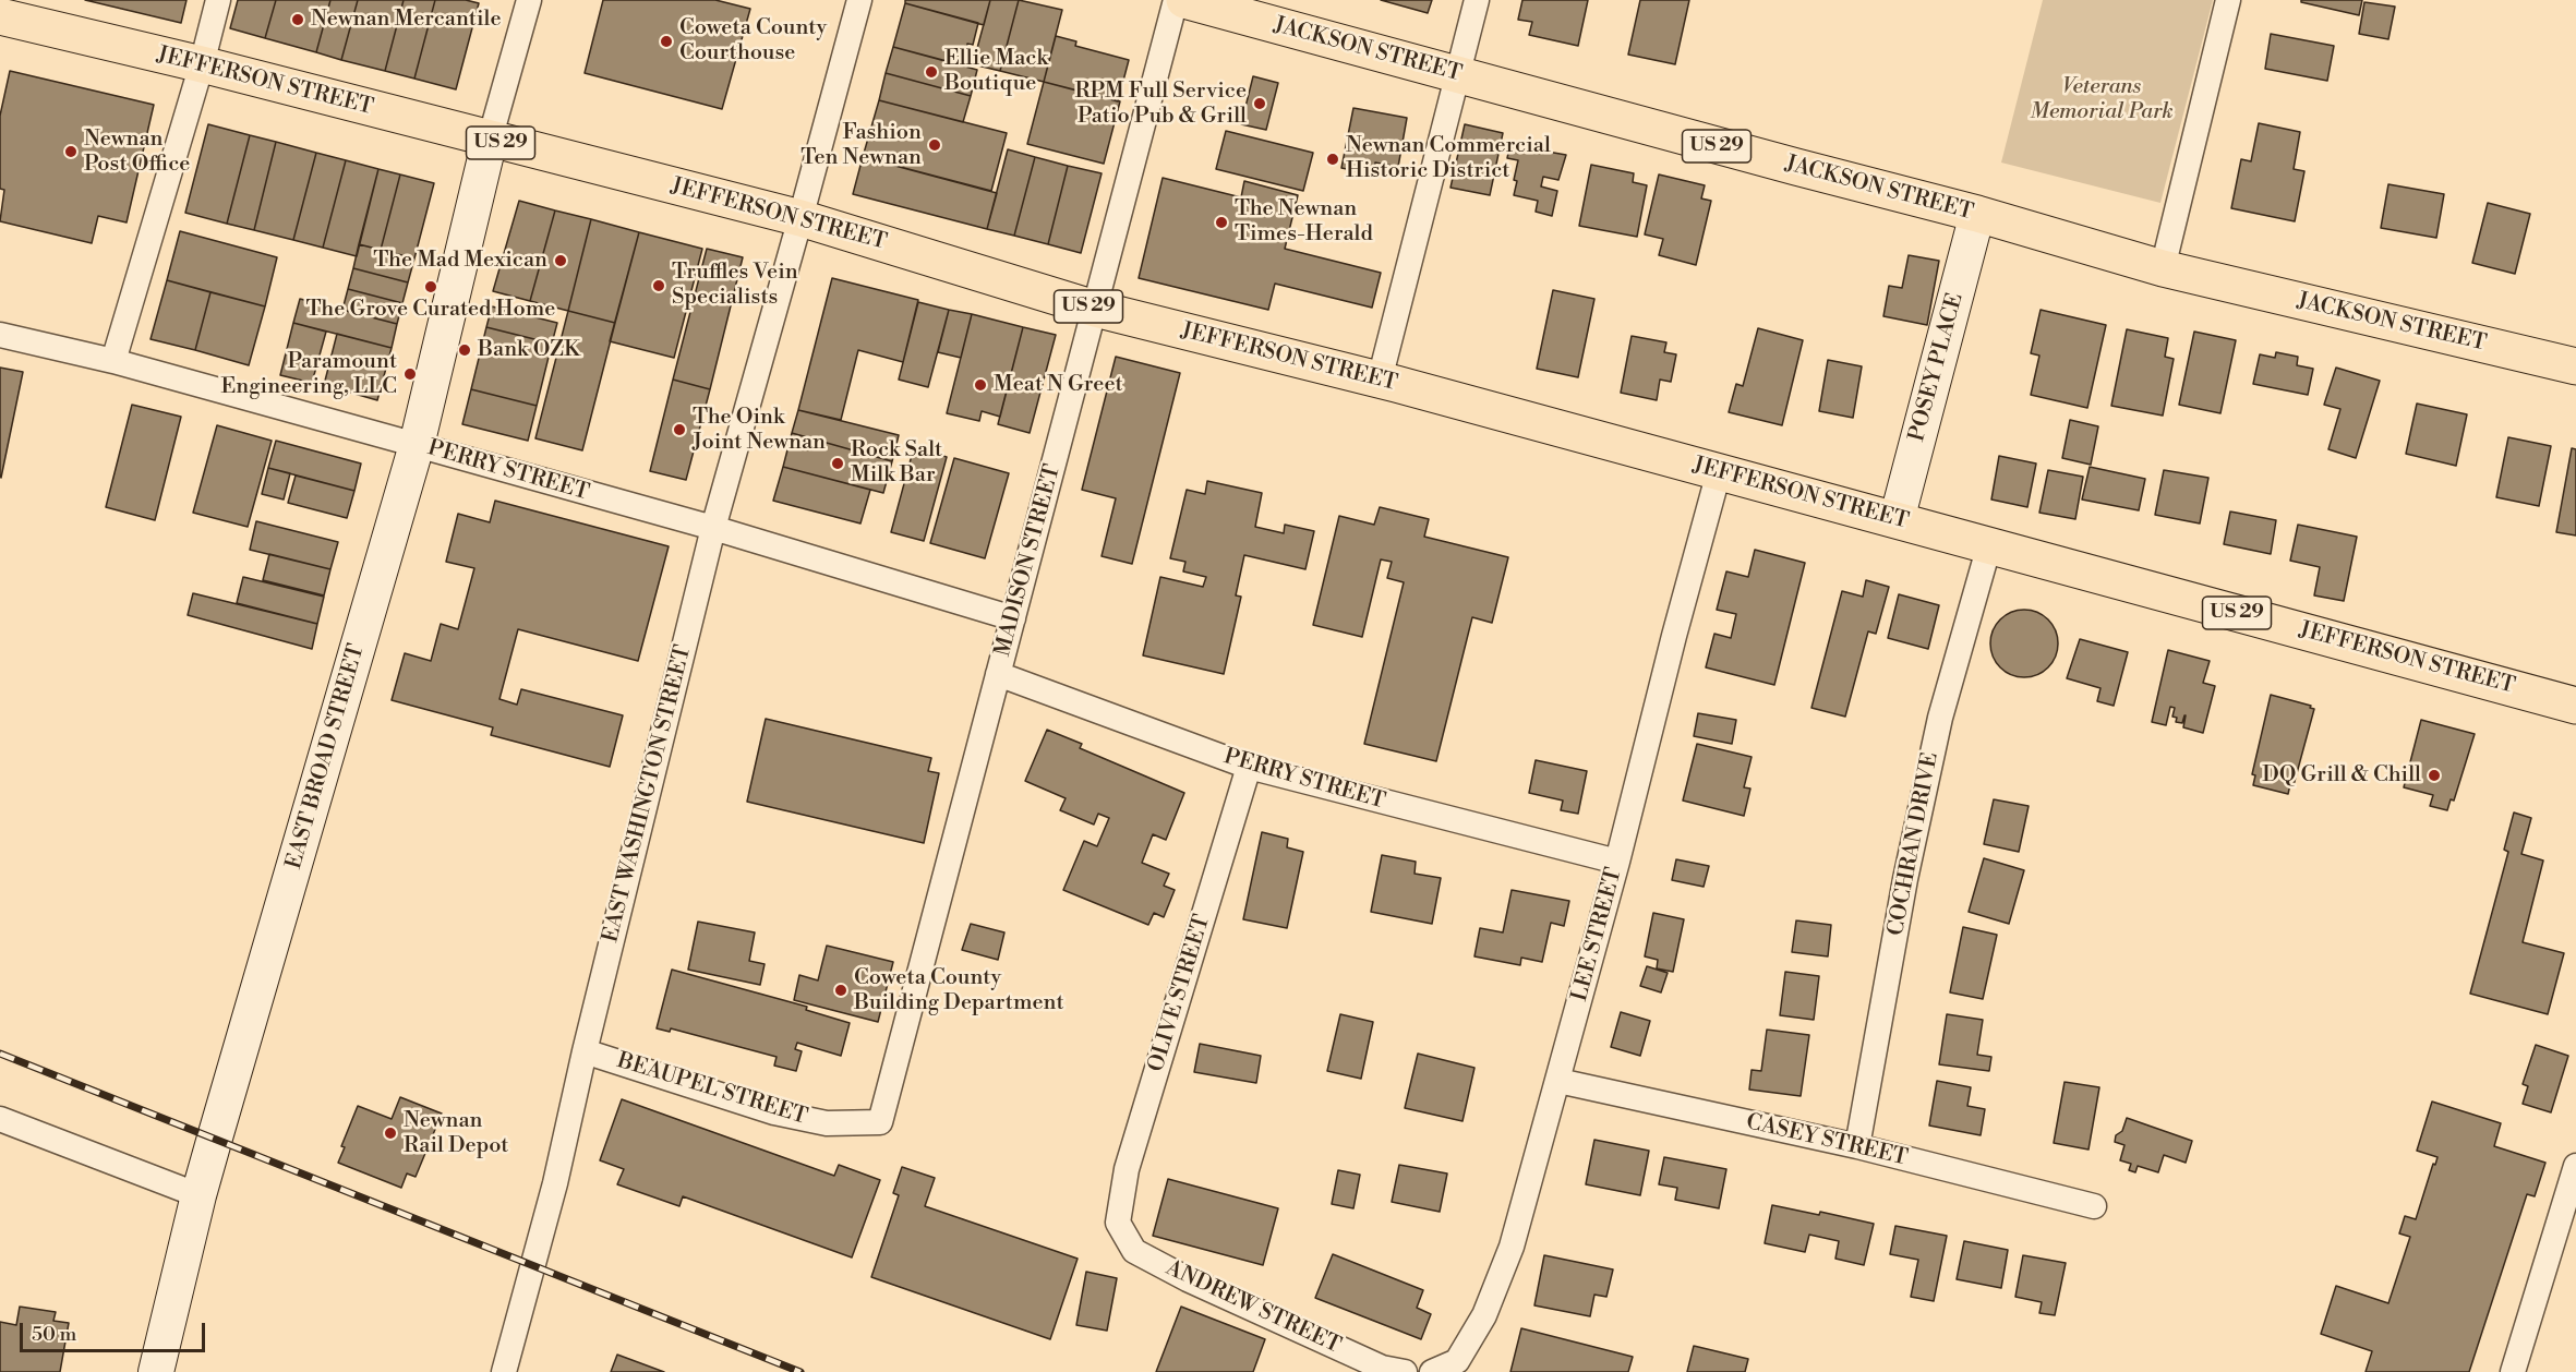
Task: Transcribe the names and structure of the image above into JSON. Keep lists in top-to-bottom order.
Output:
{
  "streets": {
    "main road": ["JACKSON STREET", "JEFFERSON STREET", "US 29"],
    "street": [
      "POSEY PLACE",
      "PERRY STREET",
      "MADISON STREET",
      "EAST BROAD STREET",
      "EAST WASHINGTON STREET",
      "COCHRAN DRIVE",
      "LEE STREET",
      "OLIVE STREET",
      "BEAUPEL STREET",
      "CASEY STREET",
      "ANDREW STREET"
    ]
  },
  "crossings": [
    ["JACKSON STREET", "POSEY PLACE"],
    ["JEFFERSON STREET", "POSEY PLACE"],
    ["JEFFERSON STREET", "MADISON STREET"],
    ["JEFFERSON STREET", "EAST BROAD STREET"],
    ["JEFFERSON STREET", "EAST WASHINGTON STREET"],
    ["JEFFERSON STREET", "COCHRAN DRIVE"],
    ["JEFFERSON STREET", "LEE STREET"],
    ["PERRY STREET", "MADISON STREET"],
    ["PERRY STREET", "EAST BROAD STREET"],
    ["PERRY STREET", "EAST WASHINGTON STREET"],
    ["PERRY STREET", "LEE STREET"],
    ["PERRY STREET", "OLIVE STREET"],
    ["MADISON STREET", "BEAUPEL STREET"],
    ["EAST WASHINGTON STREET", "BEAUPEL STREET"],
    ["COCHRAN DRIVE", "CASEY STREET"],
    ["LEE STREET", "CASEY STREET"],
    ["OLIVE STREET", "ANDREW STREET"]
  ],
  "parks": ["Veterans Memorial Park"],
  "places": [
    "Newnan Mercantile",
    "Coweta County Courthouse",
    "Ellie Mack Boutique",
    "RPM Full Service Patio Pub & Grill",
    "Fashion Ten Newnan",
    "Newnan Post Office",
    "Newnan Commercial Historic District",
    "The Newnan Times-Herald",
    "The Mad Mexican",
    "Truffles Vein Specialists",
    "The Grove Curated Home",
    "Bank OZK",
    "Paramount Engineering, LLC",
    "Meat N Greet",
    "The Oink Joint Newnan",
    "Rock Salt Milk Bar",
    "DQ Grill & Chill",
    "Coweta County Building Department",
    "Newnan Rail Depot"
  ],
  "scale_bar": "50 m"
}
